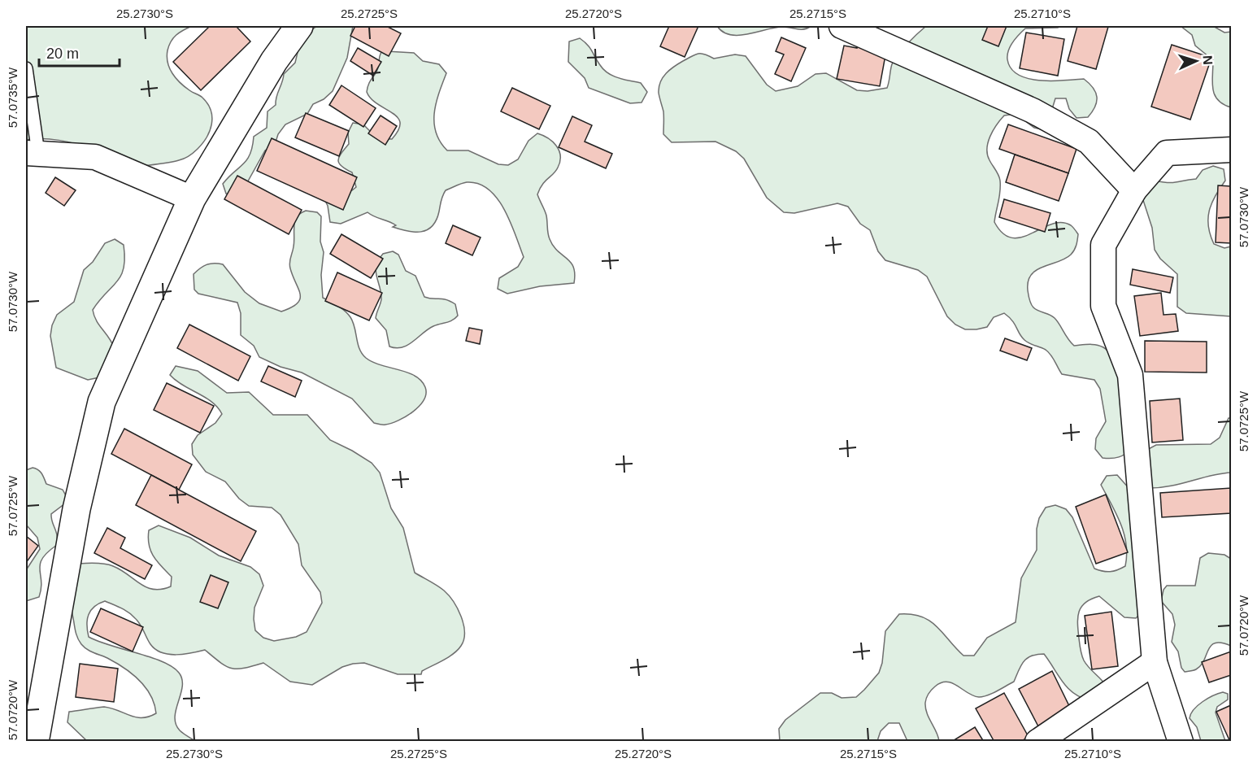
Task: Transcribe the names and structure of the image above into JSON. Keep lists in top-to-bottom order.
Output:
{
  "scale_bar": "20 m",
  "north": "right",
  "coordinates": [
    "25.2730°S",
    "25.2725°S",
    "25.2720°S",
    "25.2715°S",
    "25.2710°S",
    "57.0735°W",
    "57.0730°W",
    "57.0725°W",
    "57.0720°W"
  ]
}
